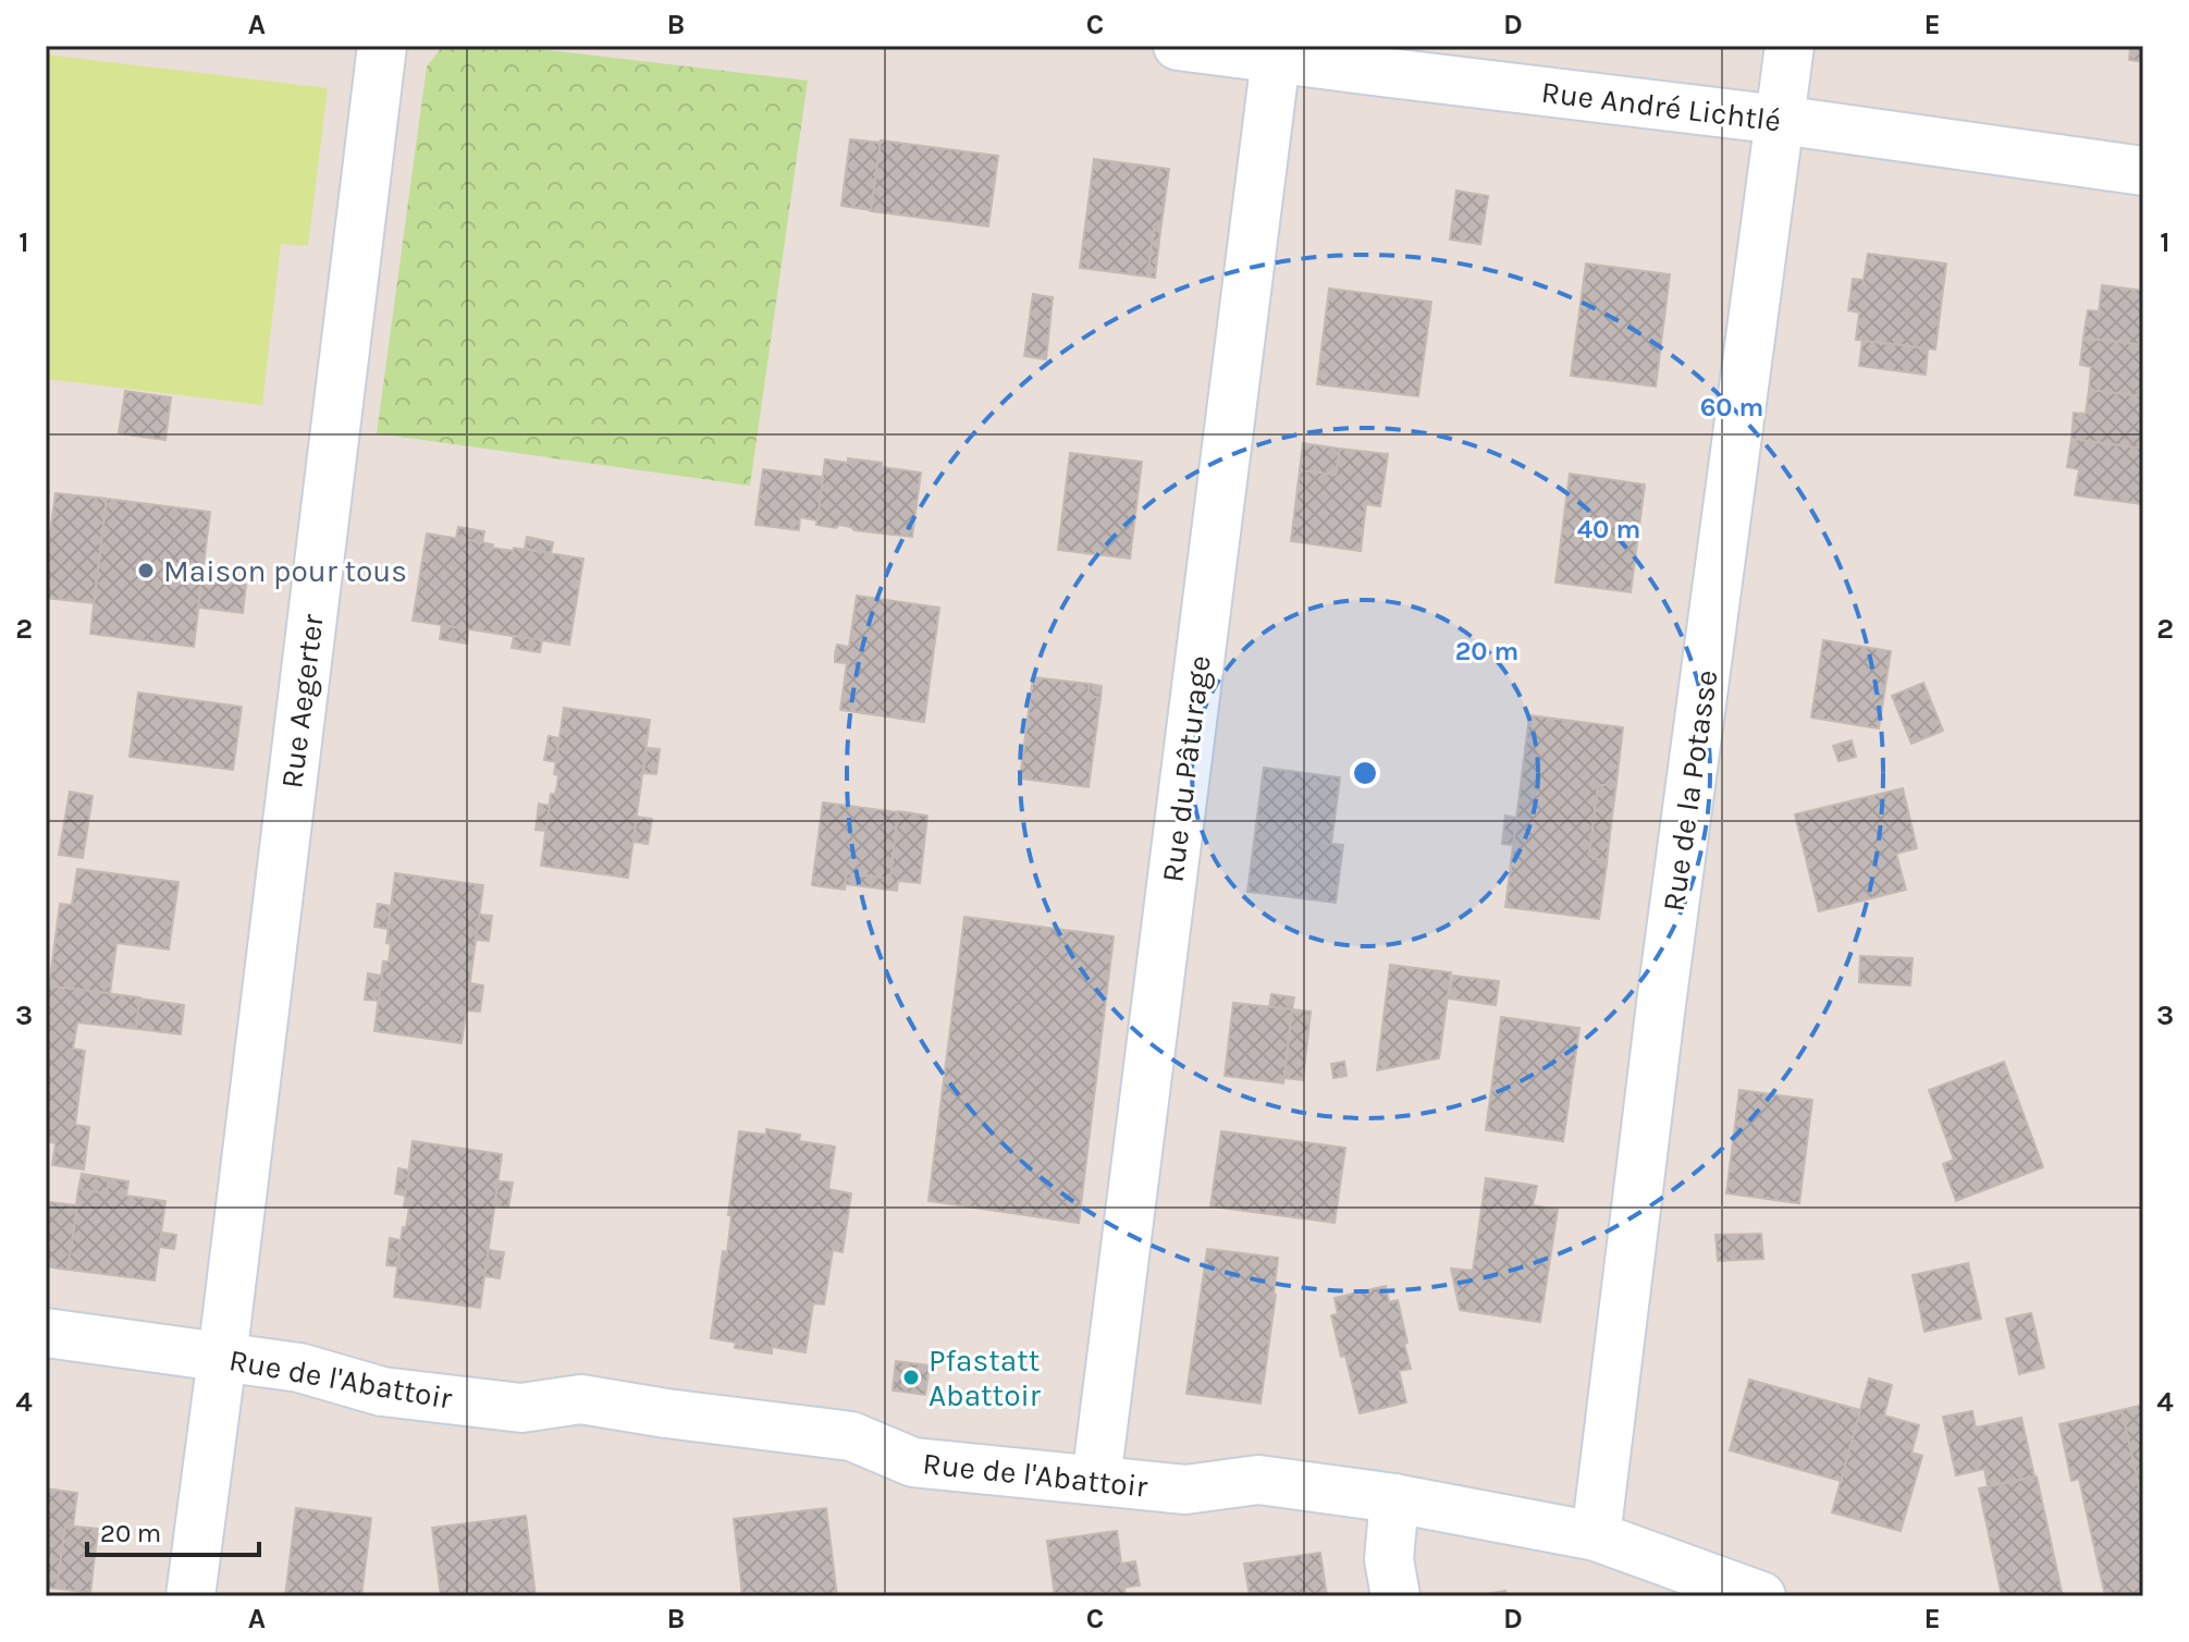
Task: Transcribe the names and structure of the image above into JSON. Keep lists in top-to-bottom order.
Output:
{
  "streets": {
    "street": [
      "Rue André Lichtlé",
      "Rue Aegerter",
      "Rue du Pâturage",
      "Rue de la Potasse",
      "Rue de l'Abattoir"
    ]
  },
  "crossings": [
    ["Rue André Lichtlé", "Rue du Pâturage"],
    ["Rue André Lichtlé", "Rue de la Potasse"],
    ["Rue Aegerter", "Rue de l'Abattoir"],
    ["Rue du Pâturage", "Rue de l'Abattoir"],
    ["Rue de la Potasse", "Rue de l'Abattoir"]
  ],
  "places": ["Maison pour tous", "Pfastatt Abattoir"],
  "scale_bar": "20 m",
  "grid": {
    "columns": [
      "A",
      "B",
      "C",
      "D",
      "E"
    ],
    "rows": [
      "1",
      "2",
      "3",
      "4"
    ]
  },
  "rings": ["60 m", "40 m", "20 m"]
}
